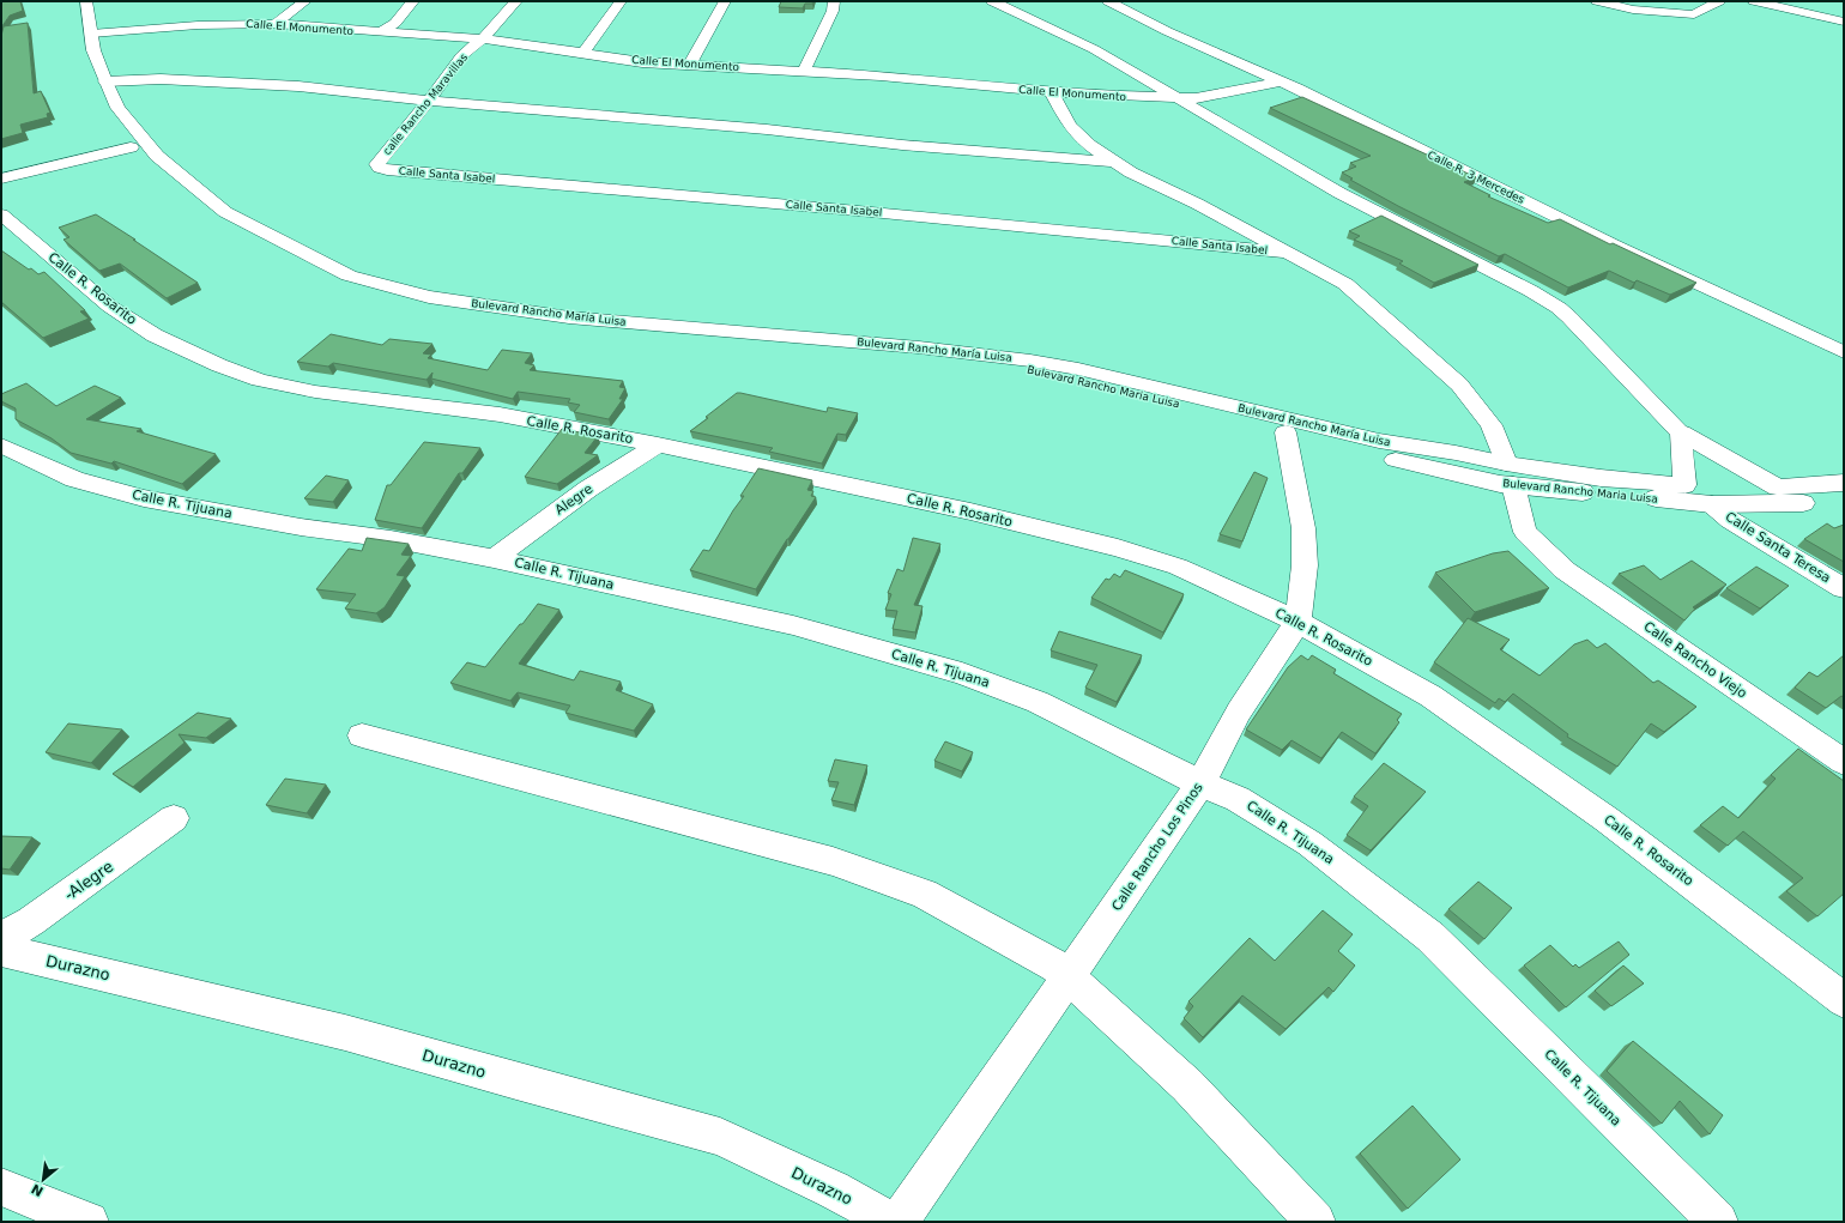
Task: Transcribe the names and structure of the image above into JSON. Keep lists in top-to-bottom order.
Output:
{
  "streets": {
    "street": [
      "Calle El Monumento",
      "calle Rancho Maravillas",
      "Calle Santa Isabel",
      "Calle R. 3 Mercedes",
      "Calle R. Rosarito",
      "Bulevard Rancho María Luisa",
      "Bulevard Rancho Maria Luisa",
      "Alegre",
      "Calle R. Tijuana",
      "Calle Santa Teresa",
      "Calle Rancho Viejo",
      "Calle Rancho Los Pinos",
      "-Alegre",
      "Durazno"
    ]
  },
  "crossings": [
    ["Calle El Monumento", "calle Rancho Maravillas"],
    ["Calle El Monumento", "Calle R. 3 Mercedes"],
    ["Calle El Monumento", "Bulevard Rancho María Luisa"],
    ["Calle El Monumento", "Calle Rancho Viejo"],
    ["calle Rancho Maravillas", "Calle Santa Isabel"],
    ["Calle Santa Isabel", "Calle Rancho Viejo"],
    ["Calle R. Rosarito", "Alegre"],
    ["Calle R. Rosarito", "Calle Rancho Los Pinos"],
    ["Bulevard Rancho María Luisa", "Bulevard Rancho Maria Luisa"],
    ["Bulevard Rancho María Luisa", "Calle Rancho Viejo"],
    ["Bulevard Rancho Maria Luisa", "Calle Santa Teresa"],
    ["Bulevard Rancho Maria Luisa", "Calle Rancho Viejo"],
    ["Bulevard Rancho Maria Luisa", "Calle Rancho Los Pinos"],
    ["Alegre", "Calle R. Tijuana"],
    ["Calle R. Tijuana", "Calle Rancho Los Pinos"]
  ],
  "north": "bottom left"
}
